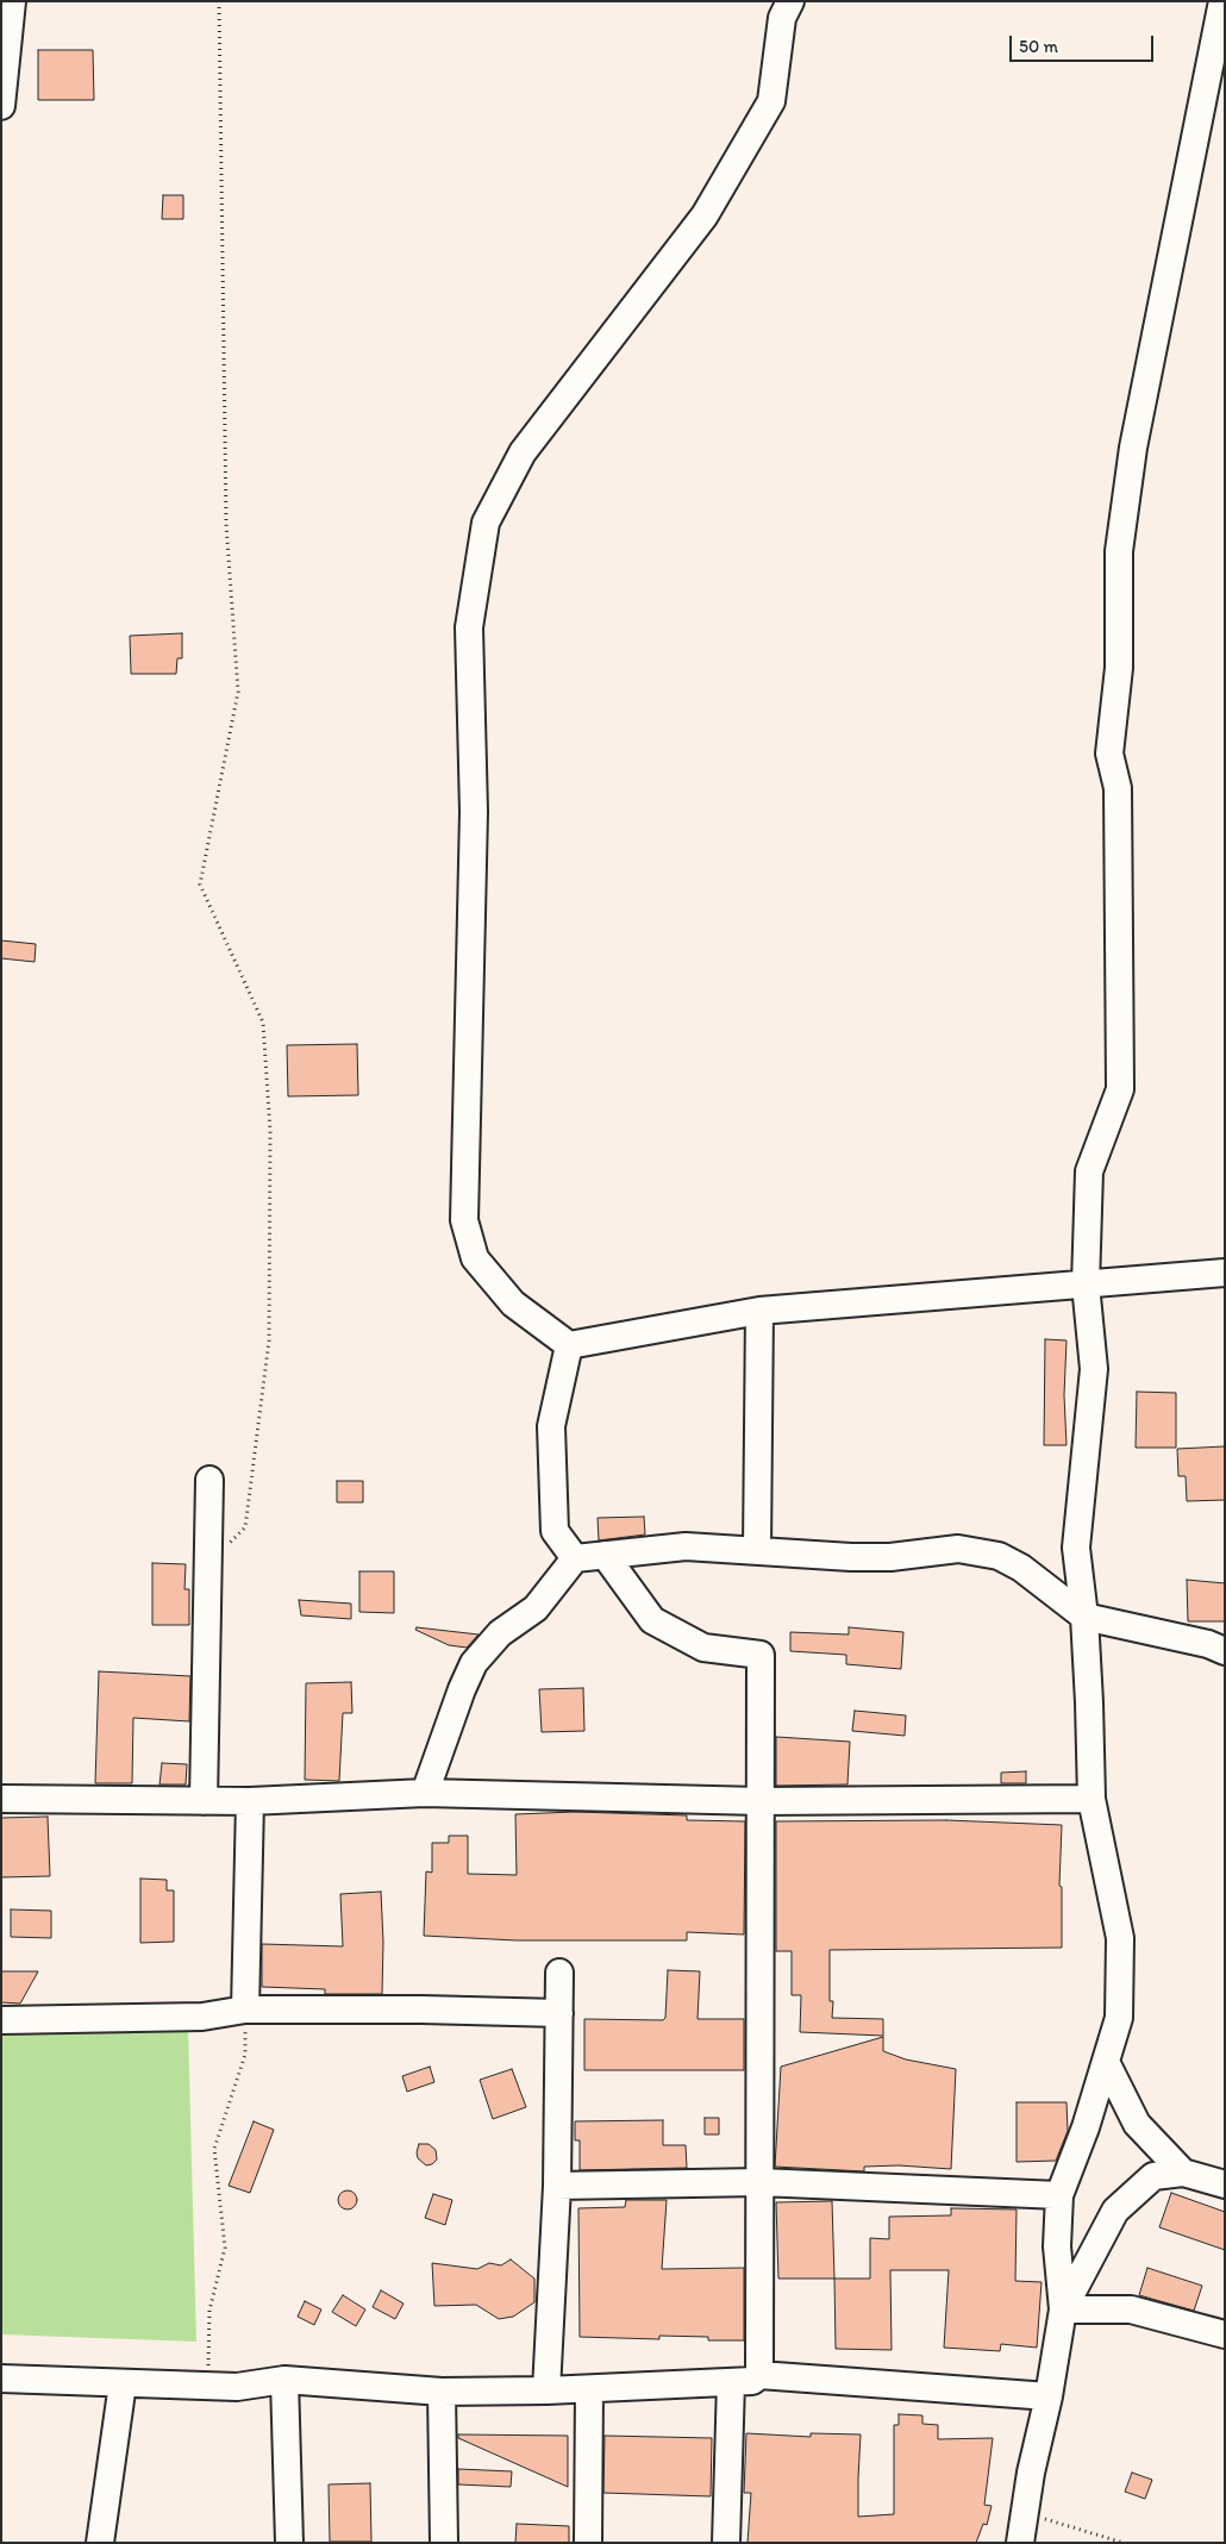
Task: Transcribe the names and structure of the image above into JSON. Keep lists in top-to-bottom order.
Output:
{
  "scale_bar": "50 m"
}
